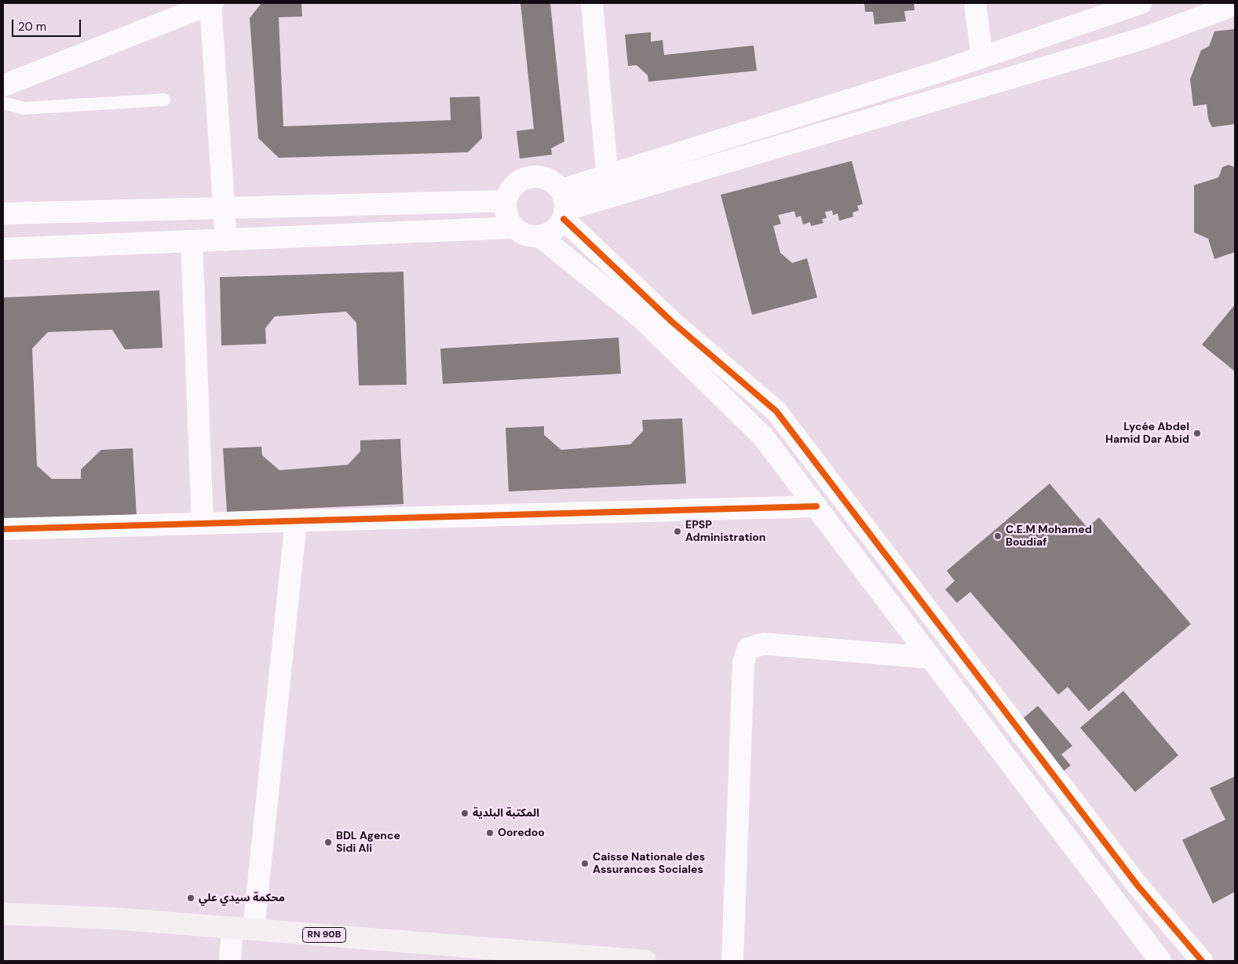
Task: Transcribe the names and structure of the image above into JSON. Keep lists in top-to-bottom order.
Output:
{
  "streets": {
    "main road": ["RN 90B"]
  },
  "places": [
    "Lycée Abdel Hamid Dar Abid",
    "EPSP Administration",
    "C.E.M Mohamed Boudiaf",
    "المكتبة البلدية",
    "Ooredoo",
    "BDL Agence Sidi Ali",
    "Caisse Nationale des Assurances Sociales",
    "محكمة سيدي علي"
  ],
  "scale_bar": "20 m"
}
